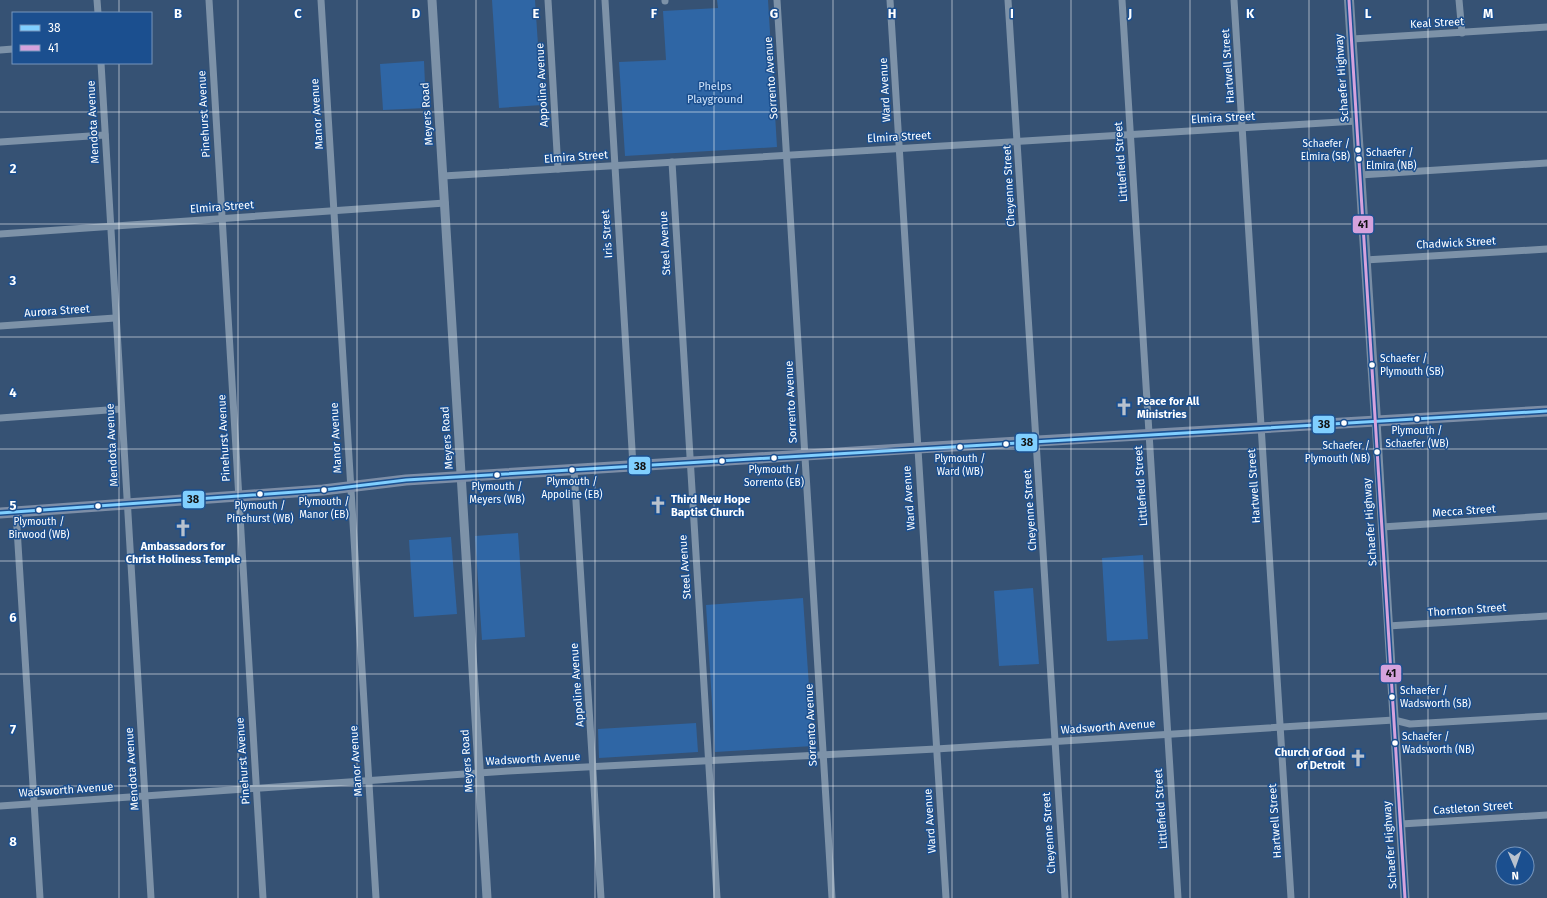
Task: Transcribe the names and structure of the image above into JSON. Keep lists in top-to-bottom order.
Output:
{
  "streets": {
    "main road": ["Schaefer Highway"],
    "street": [
      "Keal Street",
      "Hartwell Street",
      "Sorrento Avenue",
      "Appoline Avenue",
      "Ward Avenue",
      "Pinehurst Avenue",
      "Manor Avenue",
      "Meyers Road",
      "Elmira Street",
      "Mendota Avenue",
      "Littlefield Street",
      "Cheyenne Street",
      "Iris Street",
      "Steel Avenue",
      "Chadwick Street",
      "Aurora Street",
      "Mecca Street",
      "Thornton Street",
      "Wadsworth Avenue",
      "Castleton Street"
    ]
  },
  "crossings": [
    ["Keal Street", "Schaefer Highway"],
    ["Hartwell Street", "Elmira Street"],
    ["Hartwell Street", "Wadsworth Avenue"],
    ["Sorrento Avenue", "Elmira Street"],
    ["Sorrento Avenue", "Wadsworth Avenue"],
    ["Schaefer Highway", "Elmira Street"],
    ["Schaefer Highway", "Chadwick Street"],
    ["Schaefer Highway", "Mecca Street"],
    ["Schaefer Highway", "Thornton Street"],
    ["Schaefer Highway", "Wadsworth Avenue"],
    ["Schaefer Highway", "Castleton Street"],
    ["Appoline Avenue", "Elmira Street"],
    ["Appoline Avenue", "Wadsworth Avenue"],
    ["Ward Avenue", "Elmira Street"],
    ["Ward Avenue", "Wadsworth Avenue"],
    ["Pinehurst Avenue", "Elmira Street"],
    ["Pinehurst Avenue", "Wadsworth Avenue"],
    ["Manor Avenue", "Elmira Street"],
    ["Manor Avenue", "Wadsworth Avenue"],
    ["Meyers Road", "Elmira Street"],
    ["Meyers Road", "Wadsworth Avenue"],
    ["Elmira Street", "Mendota Avenue"],
    ["Elmira Street", "Littlefield Street"],
    ["Elmira Street", "Cheyenne Street"],
    ["Elmira Street", "Iris Street"],
    ["Elmira Street", "Steel Avenue"],
    ["Mendota Avenue", "Aurora Street"],
    ["Mendota Avenue", "Wadsworth Avenue"],
    ["Littlefield Street", "Wadsworth Avenue"],
    ["Cheyenne Street", "Wadsworth Avenue"],
    ["Steel Avenue", "Wadsworth Avenue"]
  ],
  "parks": ["Phelps Playground"],
  "places": {
    "other": [
      "Schaefer / Elmira (SB)",
      "Schaefer / Elmira (NB)",
      "Schaefer / Plymouth (SB)",
      "Plymouth / Schaefer (WB)",
      "Plymouth / Ward (WB)",
      "Schaefer / Plymouth (NB)",
      "Plymouth / Sorrento (EB)",
      "Plymouth / Appoline (EB)",
      "Plymouth / Meyers (WB)",
      "Plymouth / Manor (EB)",
      "Plymouth / Pinehurst (WB)",
      "Plymouth / Birwood (WB)",
      "Schaefer / Wadsworth (SB)",
      "Schaefer / Wadsworth (NB)"
    ],
    "church": [
      "Peace for All Ministries",
      "Third New Hope Baptist Church",
      "Ambassadors for Christ Holiness Temple",
      "Church of God of Detroit"
    ]
  },
  "lines": ["transit line 41", "transit line 38"],
  "legend": ["38", "41"],
  "north": "bottom",
  "grid": {
    "columns": [
      "B",
      "C",
      "D",
      "E",
      "F",
      "G",
      "H",
      "I",
      "J",
      "K",
      "L",
      "M"
    ],
    "rows": [
      "2",
      "3",
      "4",
      "5",
      "6",
      "7",
      "8"
    ]
  }
}
